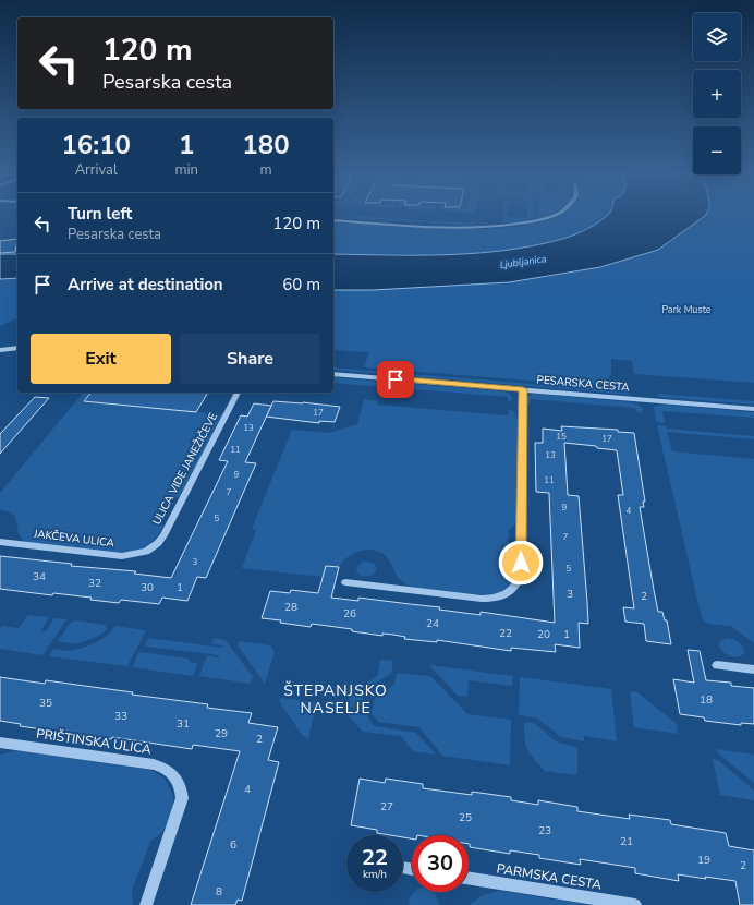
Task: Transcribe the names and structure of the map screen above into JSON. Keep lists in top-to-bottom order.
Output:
{
  "streets": {
    "street": [
      "PESARSKA CESTA",
      "ULICA VIDE JANEŽIČEVE",
      "JAKČEVA ULICA",
      "PRIŠTINSKA ULICA",
      "PARMSKA CESTA"
    ]
  },
  "crossings": [
    ["ULICA VIDE JANEŽIČEVE", "JAKČEVA ULICA"]
  ],
  "districts": ["ŠTEPANJSKO NASELJE"],
  "water": ["Ljubljanica"],
  "parks": ["Park Muste"],
  "house_numbers": [
    "17",
    "13",
    "15",
    "17",
    "11",
    "13",
    "9",
    "11",
    "7",
    "9",
    "4",
    "5",
    "7",
    "3",
    "5",
    "34",
    "32",
    "30",
    "1",
    "3",
    "2",
    "28",
    "26",
    "24",
    "22",
    "20",
    "1",
    "18",
    "35",
    "33",
    "31",
    "29",
    "2",
    "4",
    "27",
    "25",
    "23",
    "21",
    "6",
    "19",
    "2",
    "8"
  ],
  "page": {
    "map_buttons": ["+", "−"],
    "turn": ["120 m", "Pesarska cesta"],
    "eta": [
      "16:10",
      "Arrival",
      "1",
      "min",
      "180",
      "m"
    ],
    "list": [
      {
        "name": "Turn left",
        "note": "Pesarska cesta",
        "value": "120 m"
      },
      {
        "name": "Arrive at destination",
        "value": "60 m"
      }
    ],
    "buttons": ["Exit", "Share"],
    "speed": "22 km/h",
    "limit": "30"
  }
}
